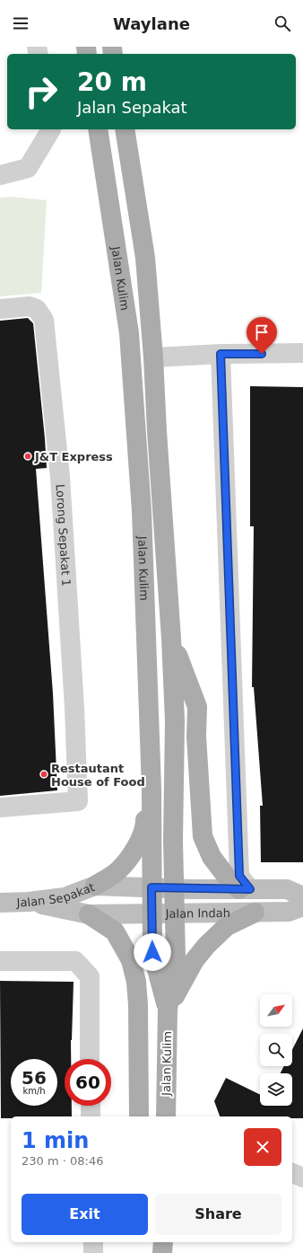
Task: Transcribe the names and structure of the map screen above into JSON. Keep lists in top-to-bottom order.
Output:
{
  "streets": {
    "main road": ["Jalan Kulim"],
    "street": ["Lorong Sepakat 1", "Jalan Sepakat", "Jalan Indah"]
  },
  "crossings": [
    ["Jalan Kulim", "Jalan Sepakat"],
    ["Jalan Kulim", "Jalan Indah"],
    ["Jalan Sepakat", "Jalan Indah"]
  ],
  "places": ["J&T Express", "Restautant House of Food"],
  "north": "top right",
  "page": {
    "header": "Waylane",
    "turn": ["20 m", "Jalan Sepakat"],
    "speed": "56 km/h",
    "limit": "60",
    "heading": ["1 min", "230 m · 08:46"],
    "buttons": ["Exit", "Share"]
  }
}
